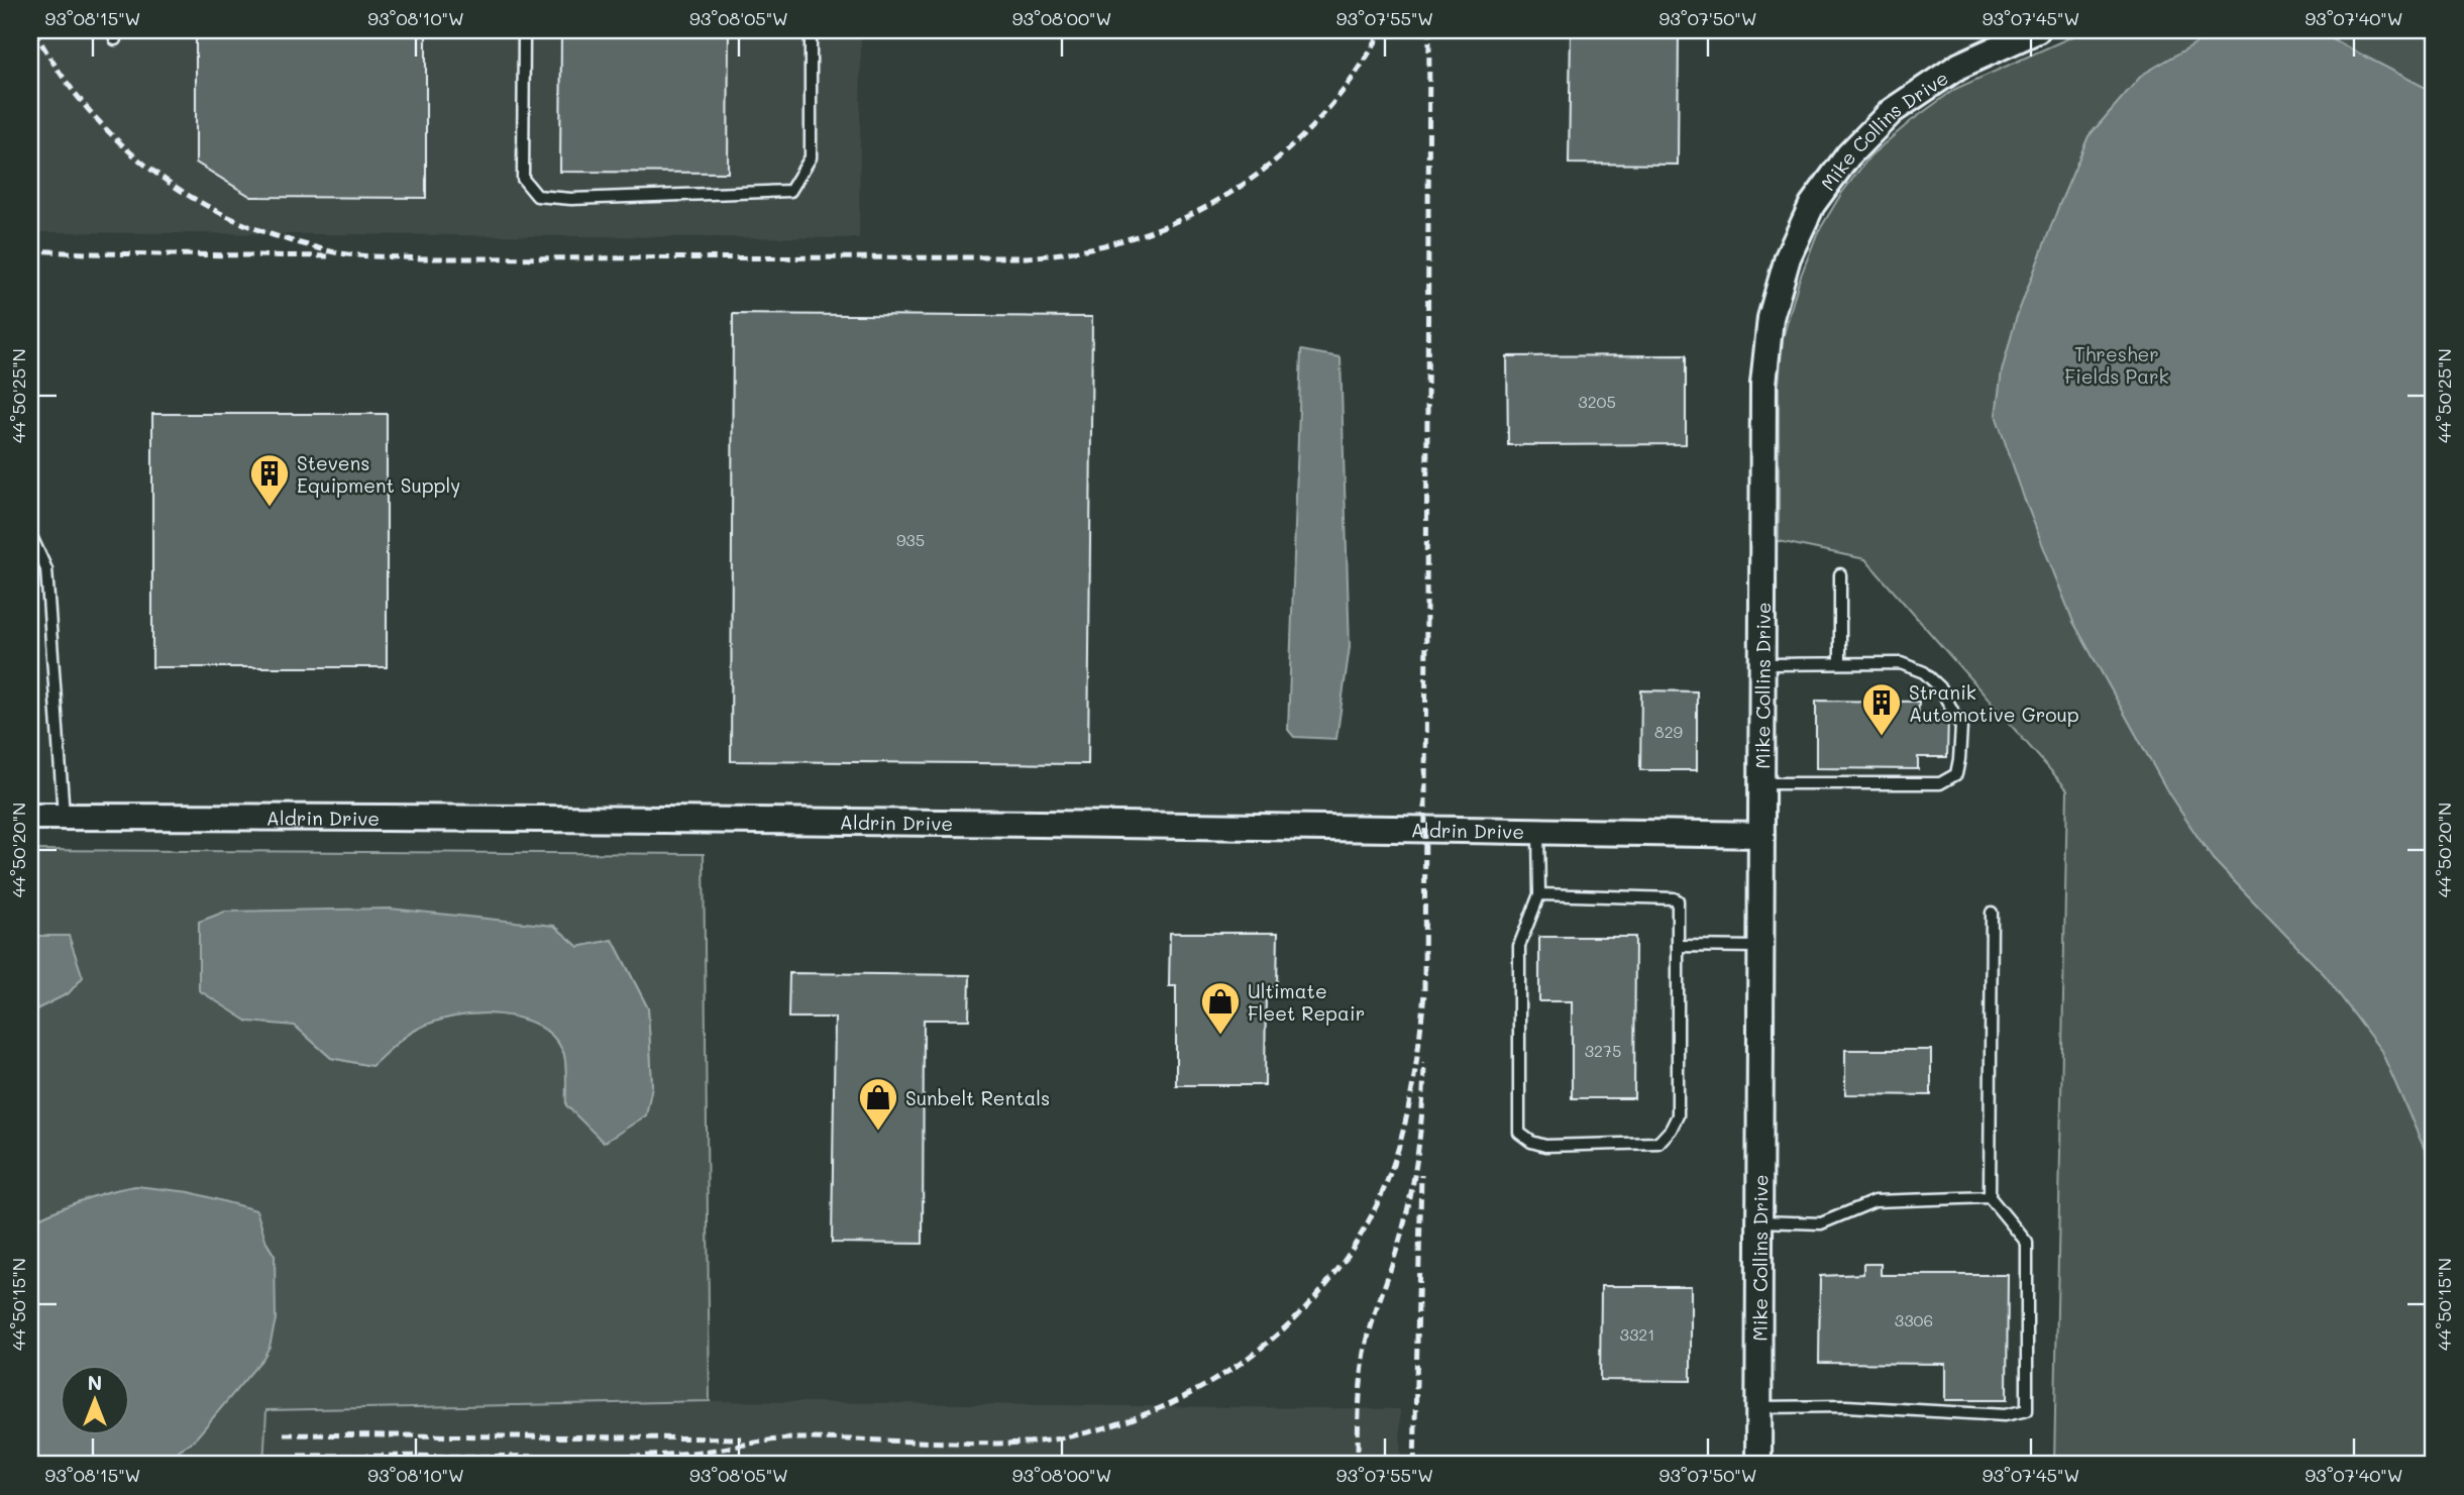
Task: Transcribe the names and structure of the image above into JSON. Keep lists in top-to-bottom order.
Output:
{
  "streets": {
    "street": ["Mike Collins Drive", "Aldrin Drive"]
  },
  "crossings": [
    ["Mike Collins Drive", "Aldrin Drive"]
  ],
  "parks": ["Thresher Fields Park"],
  "places": {
    "building": ["Stevens Equipment Supply", "Stranik Automotive Group"],
    "shop": ["Ultimate Fleet Repair", "Sunbelt Rentals"]
  },
  "house_numbers": [
    "3205",
    "935",
    "829",
    "3275",
    "3306",
    "3321"
  ],
  "north": "top",
  "coordinates": [
    "93°08'15\"W",
    "93°08'10\"W",
    "93°08'05\"W",
    "93°08'00\"W",
    "93°07'55\"W",
    "93°07'50\"W",
    "93°07'45\"W",
    "93°07'40\"W",
    "44°50'25\"N",
    "44°50'20\"N",
    "44°50'15\"N"
  ]
}
